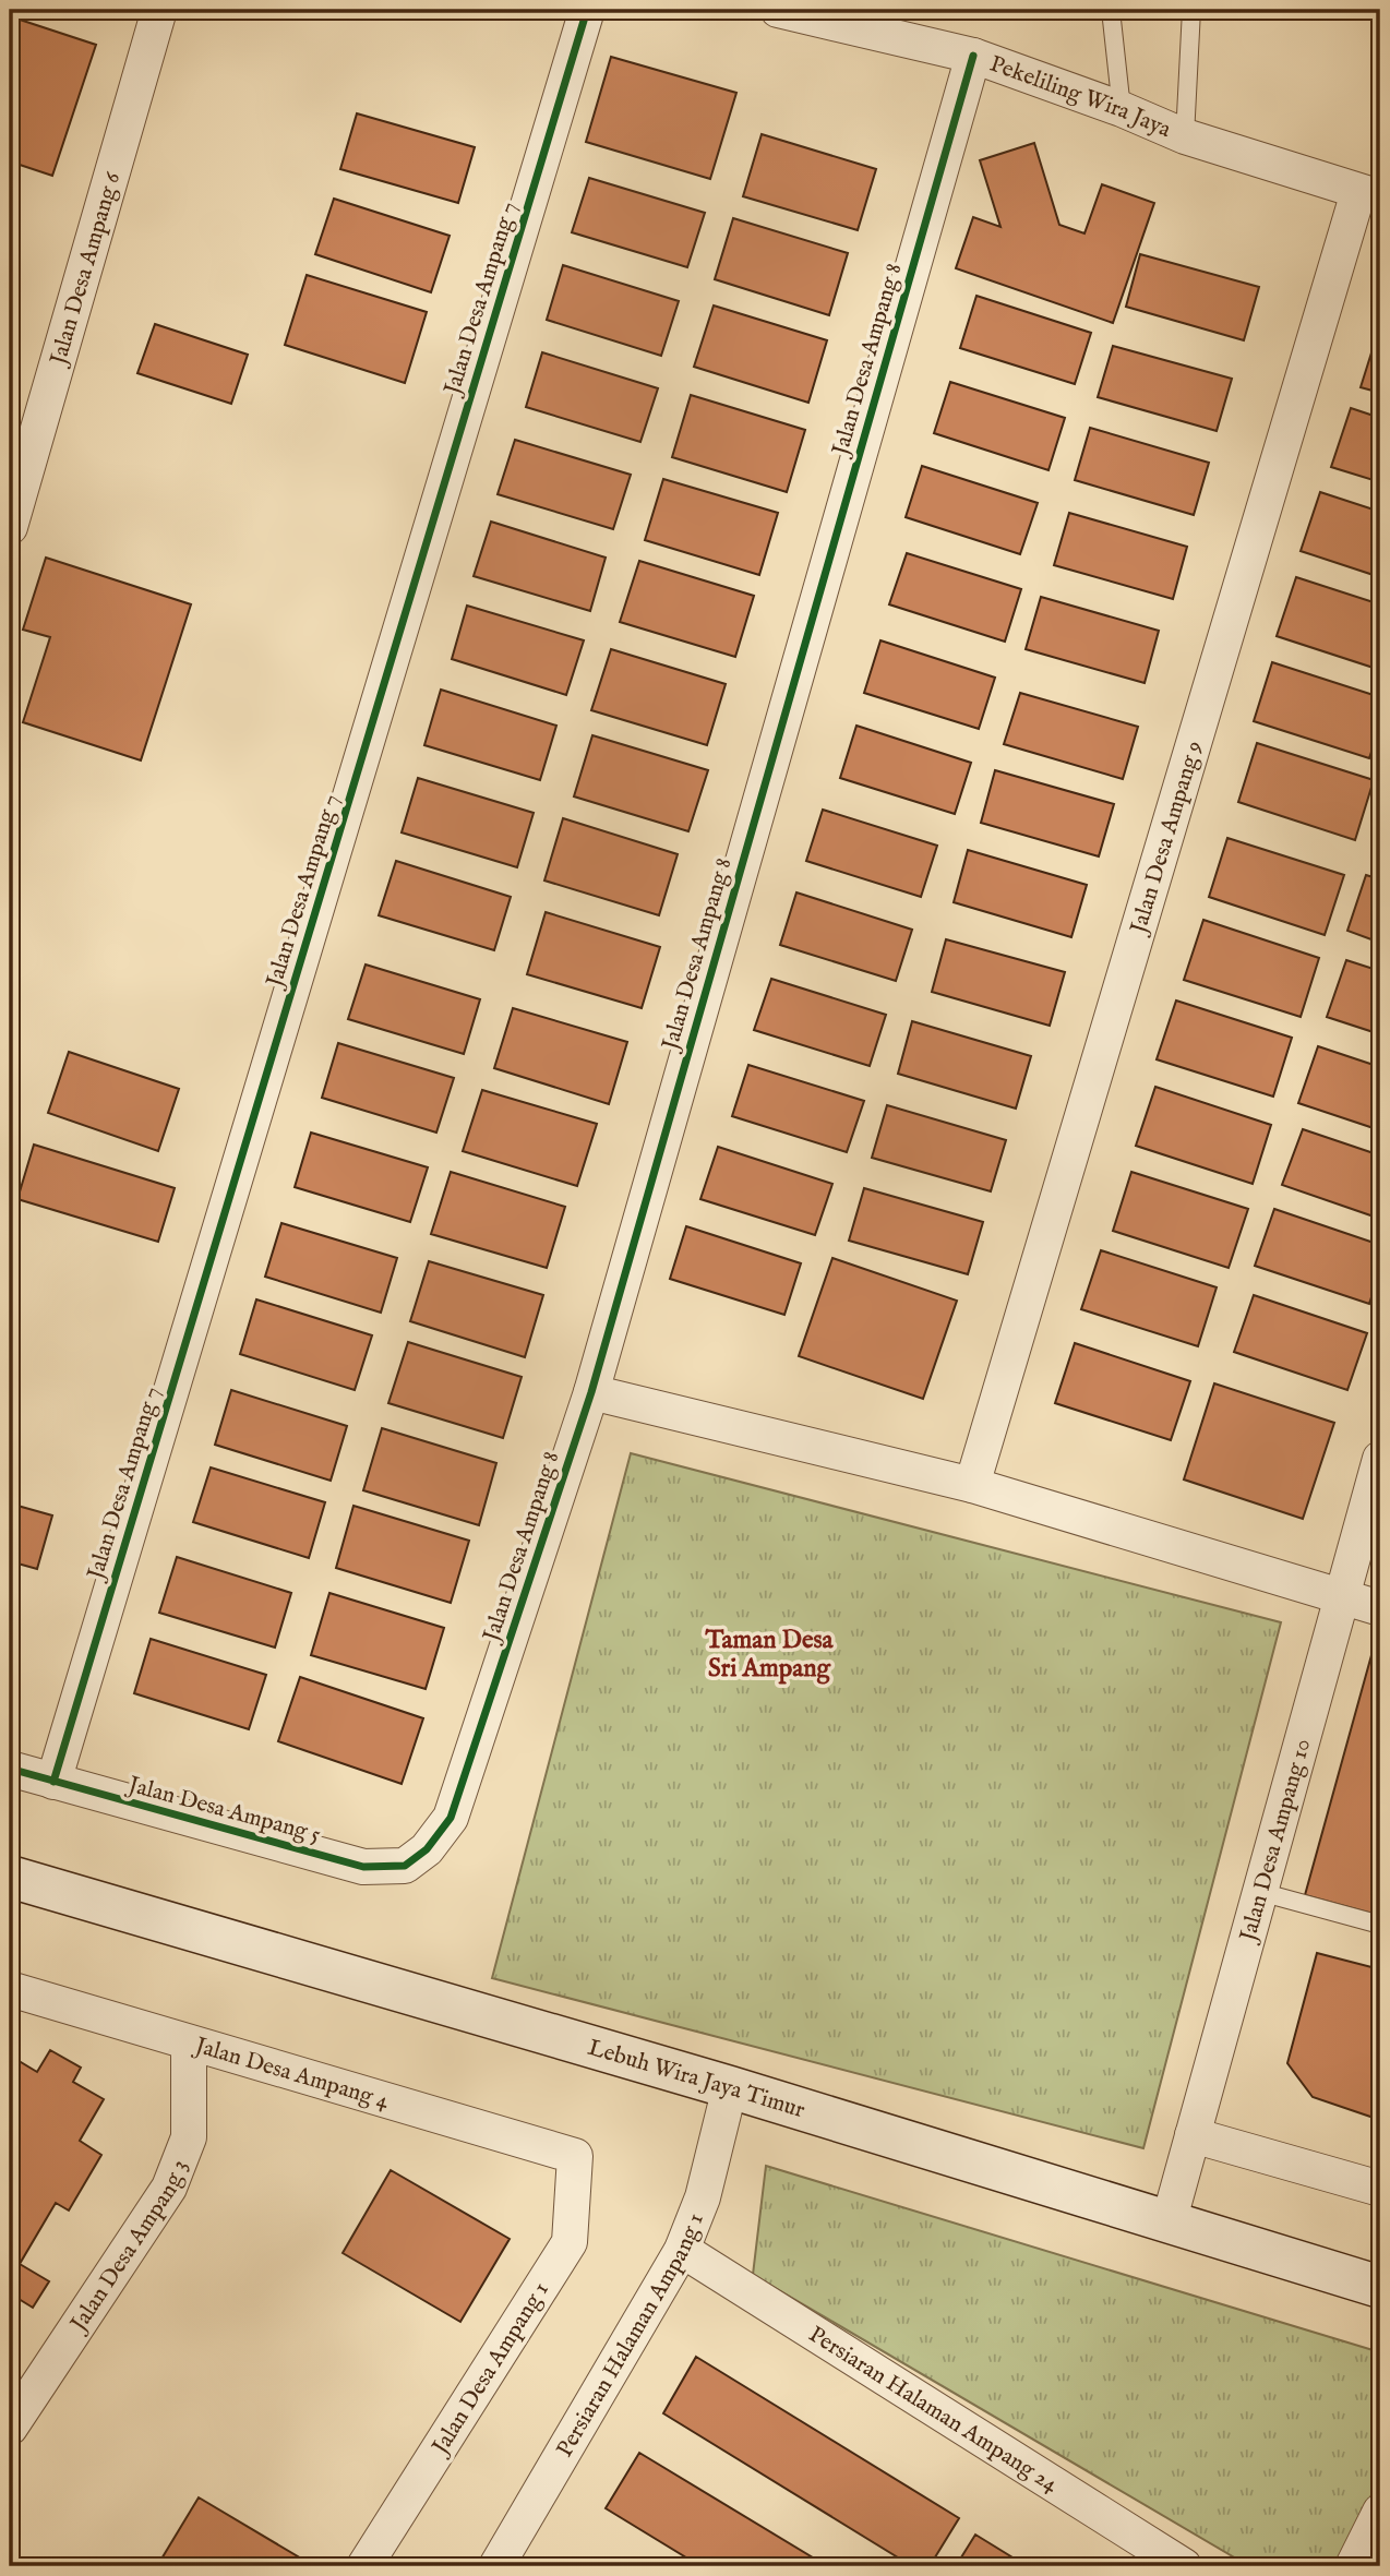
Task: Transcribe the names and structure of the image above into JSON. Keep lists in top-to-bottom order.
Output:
{
  "streets": {
    "street": [
      "Pekeliling Wira Jaya",
      "Jalan Desa Ampang 6",
      "Jalan Desa Ampang 7",
      "Jalan Desa Ampang 8",
      "Jalan Desa Ampang 9",
      "Jalan Desa Ampang 5",
      "Jalan Desa Ampang 10",
      "Jalan Desa Ampang 4",
      "Lebuh Wira Jaya Timur",
      "Jalan Desa Ampang 3",
      "Persiaran Halaman Ampang 1",
      "Jalan Desa Ampang 1",
      "Persiaran Halaman Ampang 24"
    ]
  },
  "crossings": [
    ["Pekeliling Wira Jaya", "Jalan Desa Ampang 8"],
    ["Pekeliling Wira Jaya", "Jalan Desa Ampang 9"],
    ["Jalan Desa Ampang 7", "Jalan Desa Ampang 5"],
    ["Jalan Desa Ampang 8", "Jalan Desa Ampang 5"],
    ["Jalan Desa Ampang 10", "Lebuh Wira Jaya Timur"],
    ["Jalan Desa Ampang 4", "Jalan Desa Ampang 3"],
    ["Jalan Desa Ampang 4", "Jalan Desa Ampang 1"],
    ["Lebuh Wira Jaya Timur", "Persiaran Halaman Ampang 1"],
    ["Persiaran Halaman Ampang 1", "Persiaran Halaman Ampang 24"]
  ],
  "districts": ["Taman Desa Sri Ampang"]
}
